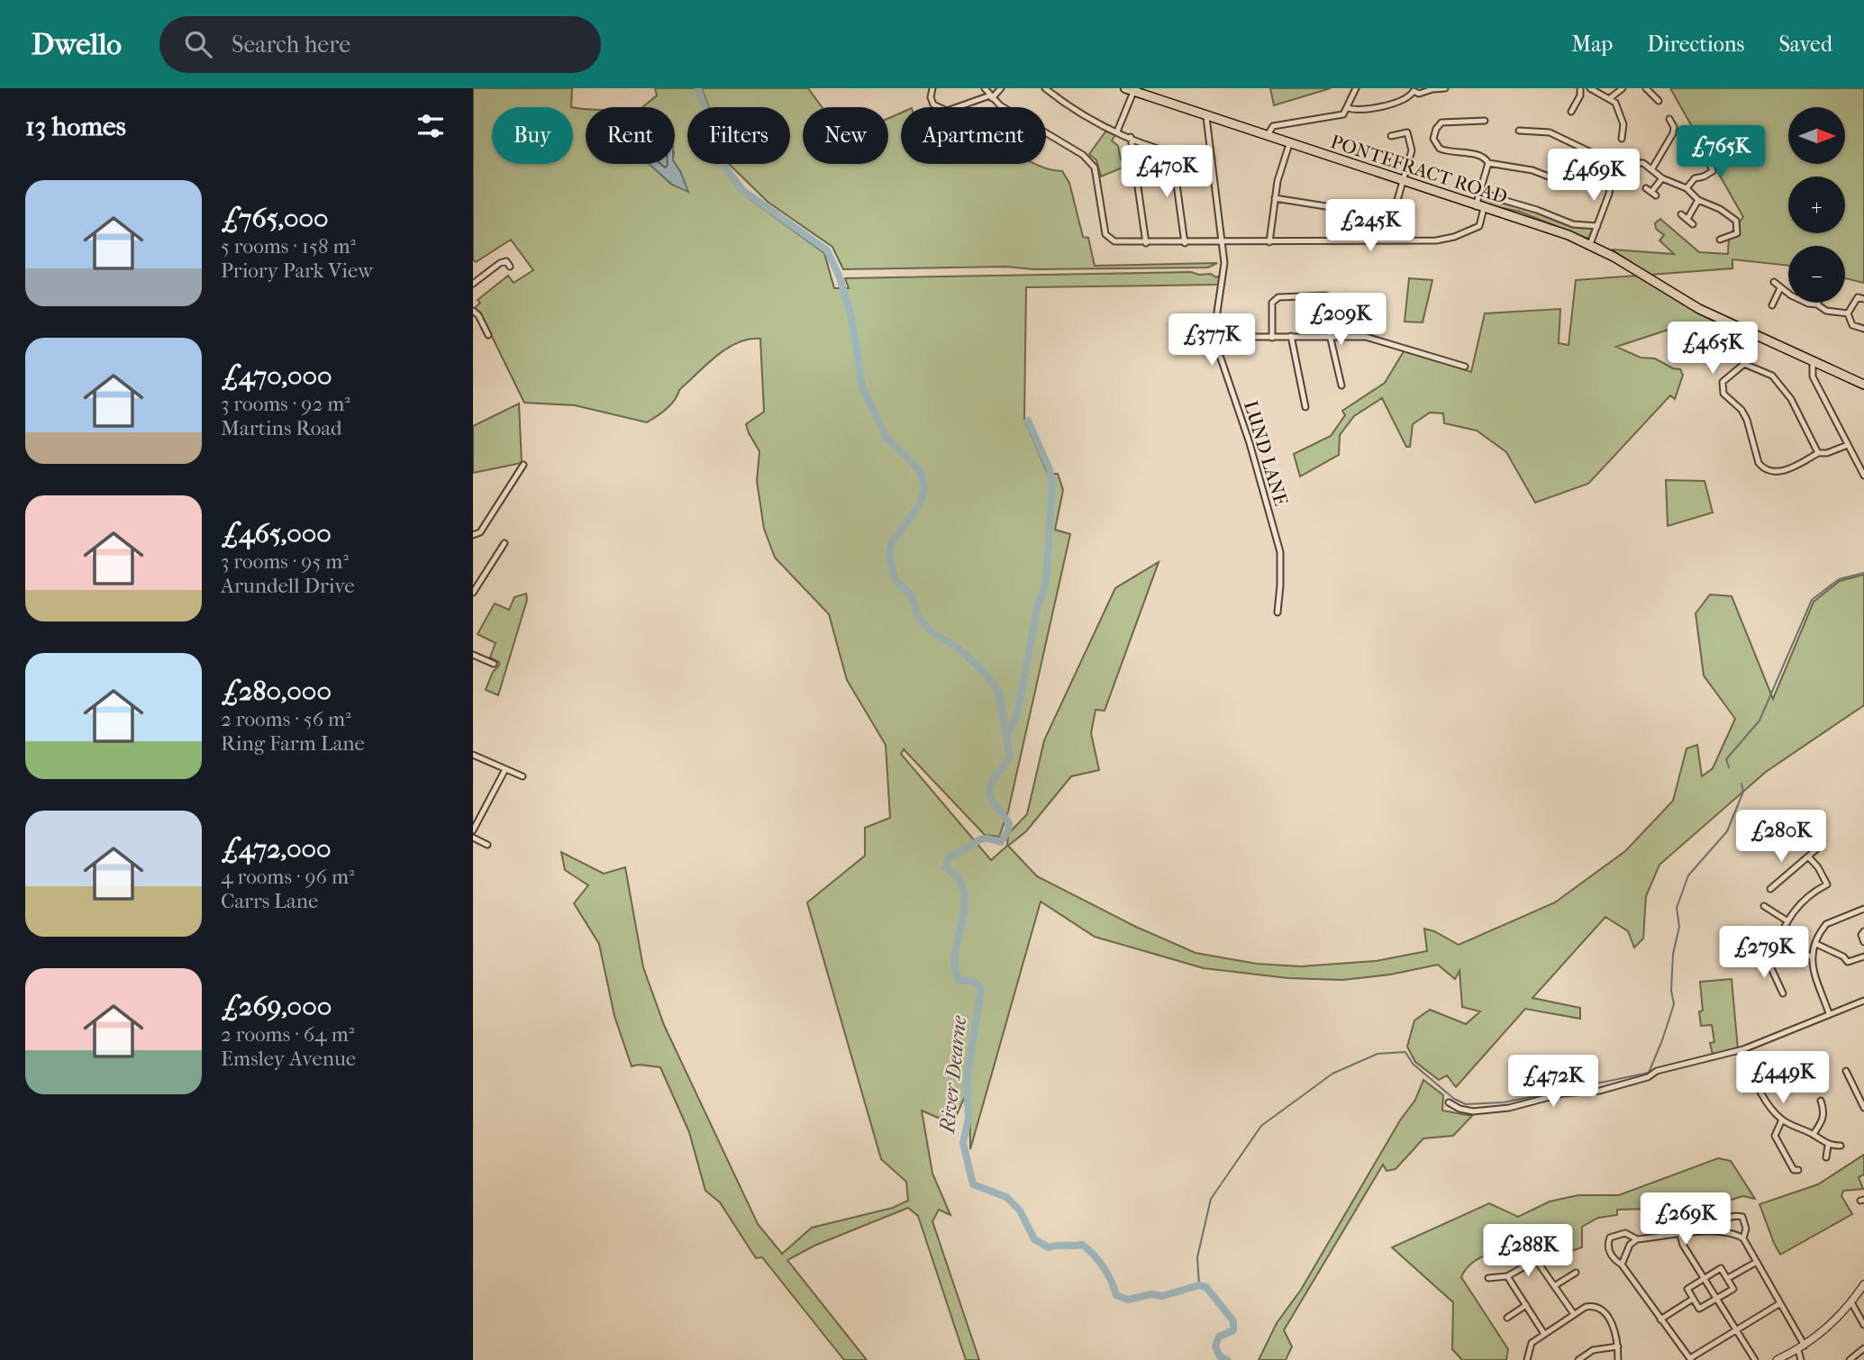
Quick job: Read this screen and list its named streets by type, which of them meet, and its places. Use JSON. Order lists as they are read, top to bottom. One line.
{"streets":{"highway":["PONTEFRACT ROAD"],"street":["LUND LANE"]},"crossings":[["PONTEFRACT ROAD","LUND LANE"]],"water":["River Dearne"],"north":"right","page":{"header":"Dwello","search":"Search here","nav":["Map","Directions","Saved"],"heading":"13 homes","map_buttons":["+","−"],"chip":["Buy","Rent","Filters","New","Apartment"],"price":["£765K","£470K","£469K","£245K","£209K","£377K","£465K","£280K","£279K","£449K","£472K","£269K","£288K"],"list":[{"name":"£765,000","note":"5 rooms · 158 m² · Priory Park View"},{"name":"£470,000","note":"3 rooms · 92 m² · Martins Road"},{"name":"£465,000","note":"3 rooms · 95 m² · Arundell Drive"},{"name":"£280,000","note":"2 rooms · 56 m² · Ring Farm Lane"},{"name":"£472,000","note":"4 rooms · 96 m² · Carrs Lane"},{"name":"£269,000","note":"2 rooms · 64 m² · Emsley Avenue"}]}}
